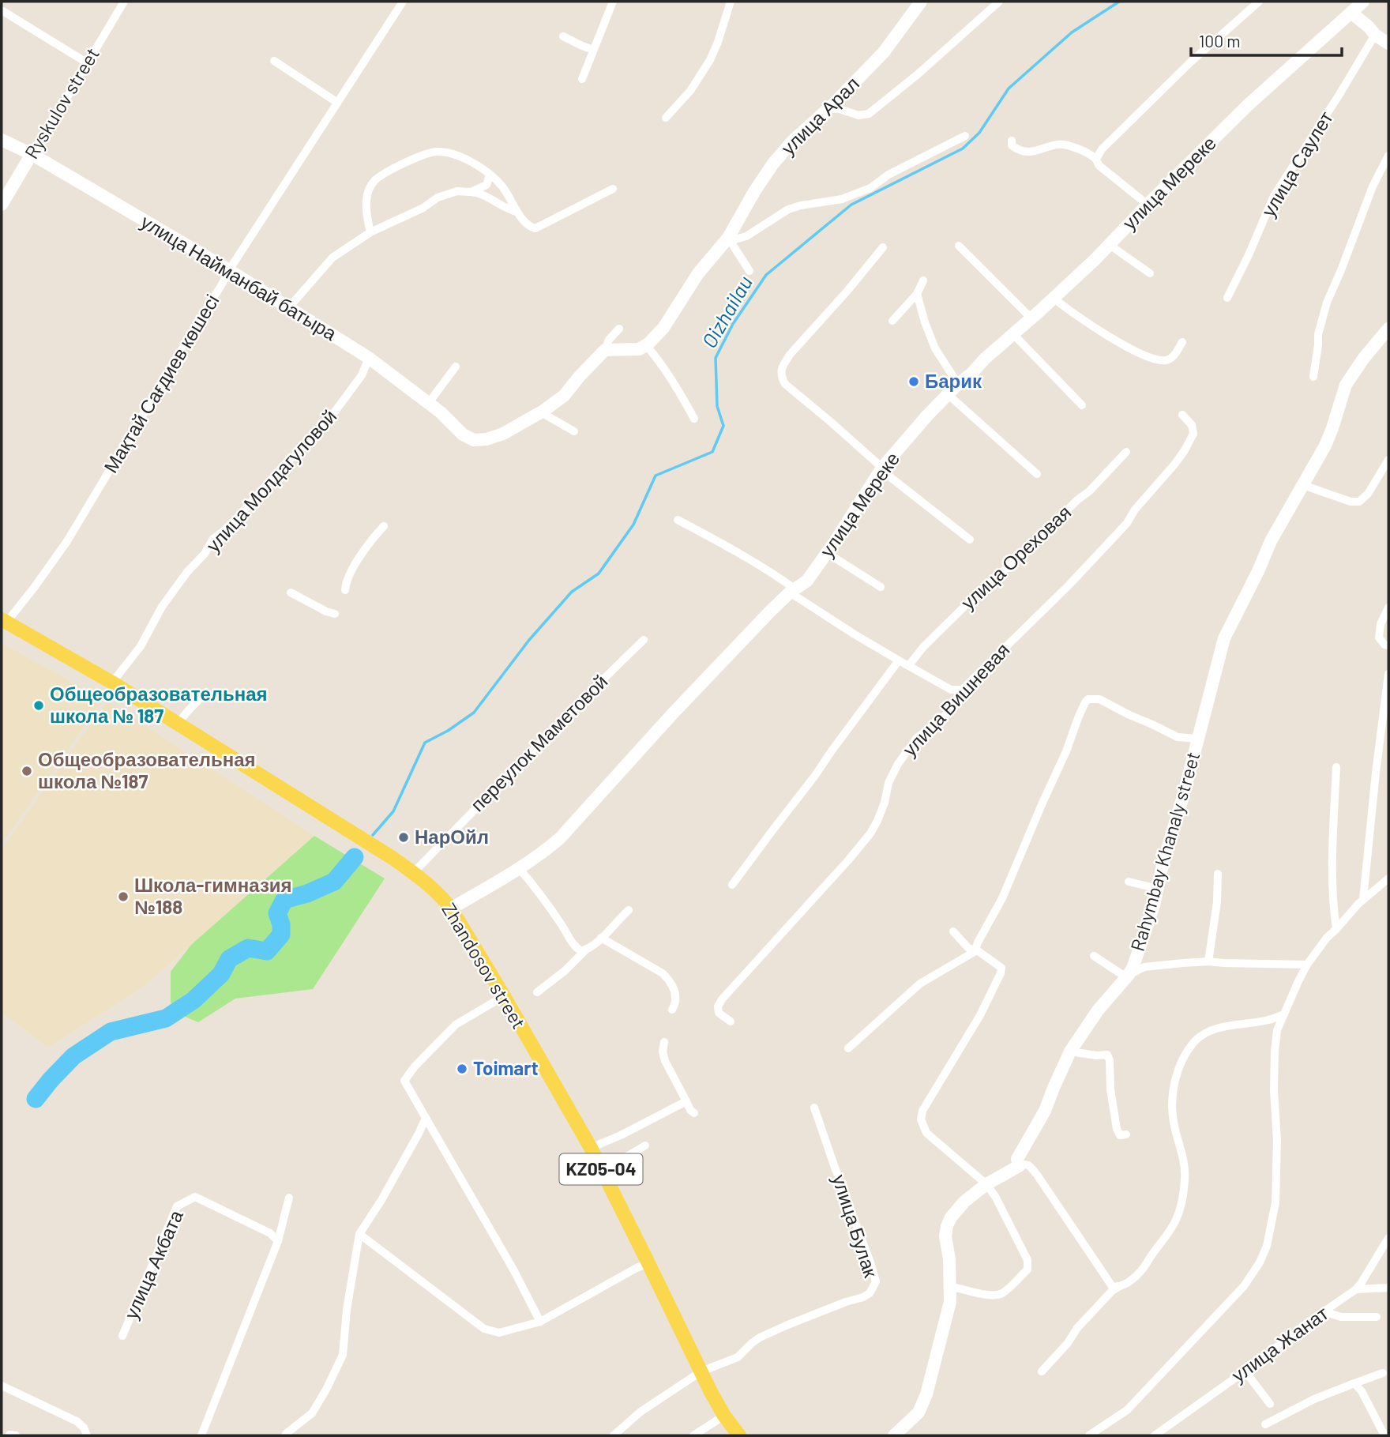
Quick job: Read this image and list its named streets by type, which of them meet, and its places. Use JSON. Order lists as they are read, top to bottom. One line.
{"streets":{"main road":["Zhandosov street","KZ05-04"],"street":["Ryskulov street","улица Арал","улица Саулет","улица Мереке","улица Найманбай батыра","Мақтай Сағдиев көшесі","улица Молдагуловой","улица Ореховая","улица Вишневая","переулок Маметовой","Rahymbay Khanaly street","улица Булак","улица Акбата","улица Жанат"]},"crossings":[["Ryskulov street","улица Найманбай батыра"],["улица Мереке","Zhandosov street"],["улица Найманбай батыра","Мақтай Сағдиев көшесі"],["улица Найманбай батыра","улица Молдагуловой"],["Мақтай Сағдиев көшесі","Zhandosov street"],["улица Молдагуловой","Zhandosov street"],["переулок Маметовой","Zhandosov street"],["Zhandosov street","улица Булак"]],"water":["Oizhailau"],"places":["Барик","Общеобразовательная школа № 187","Общеобразовательная школа №187","НарОйл","Школа-гимназия №188","Toimart"],"scale_bar":"100 m"}
